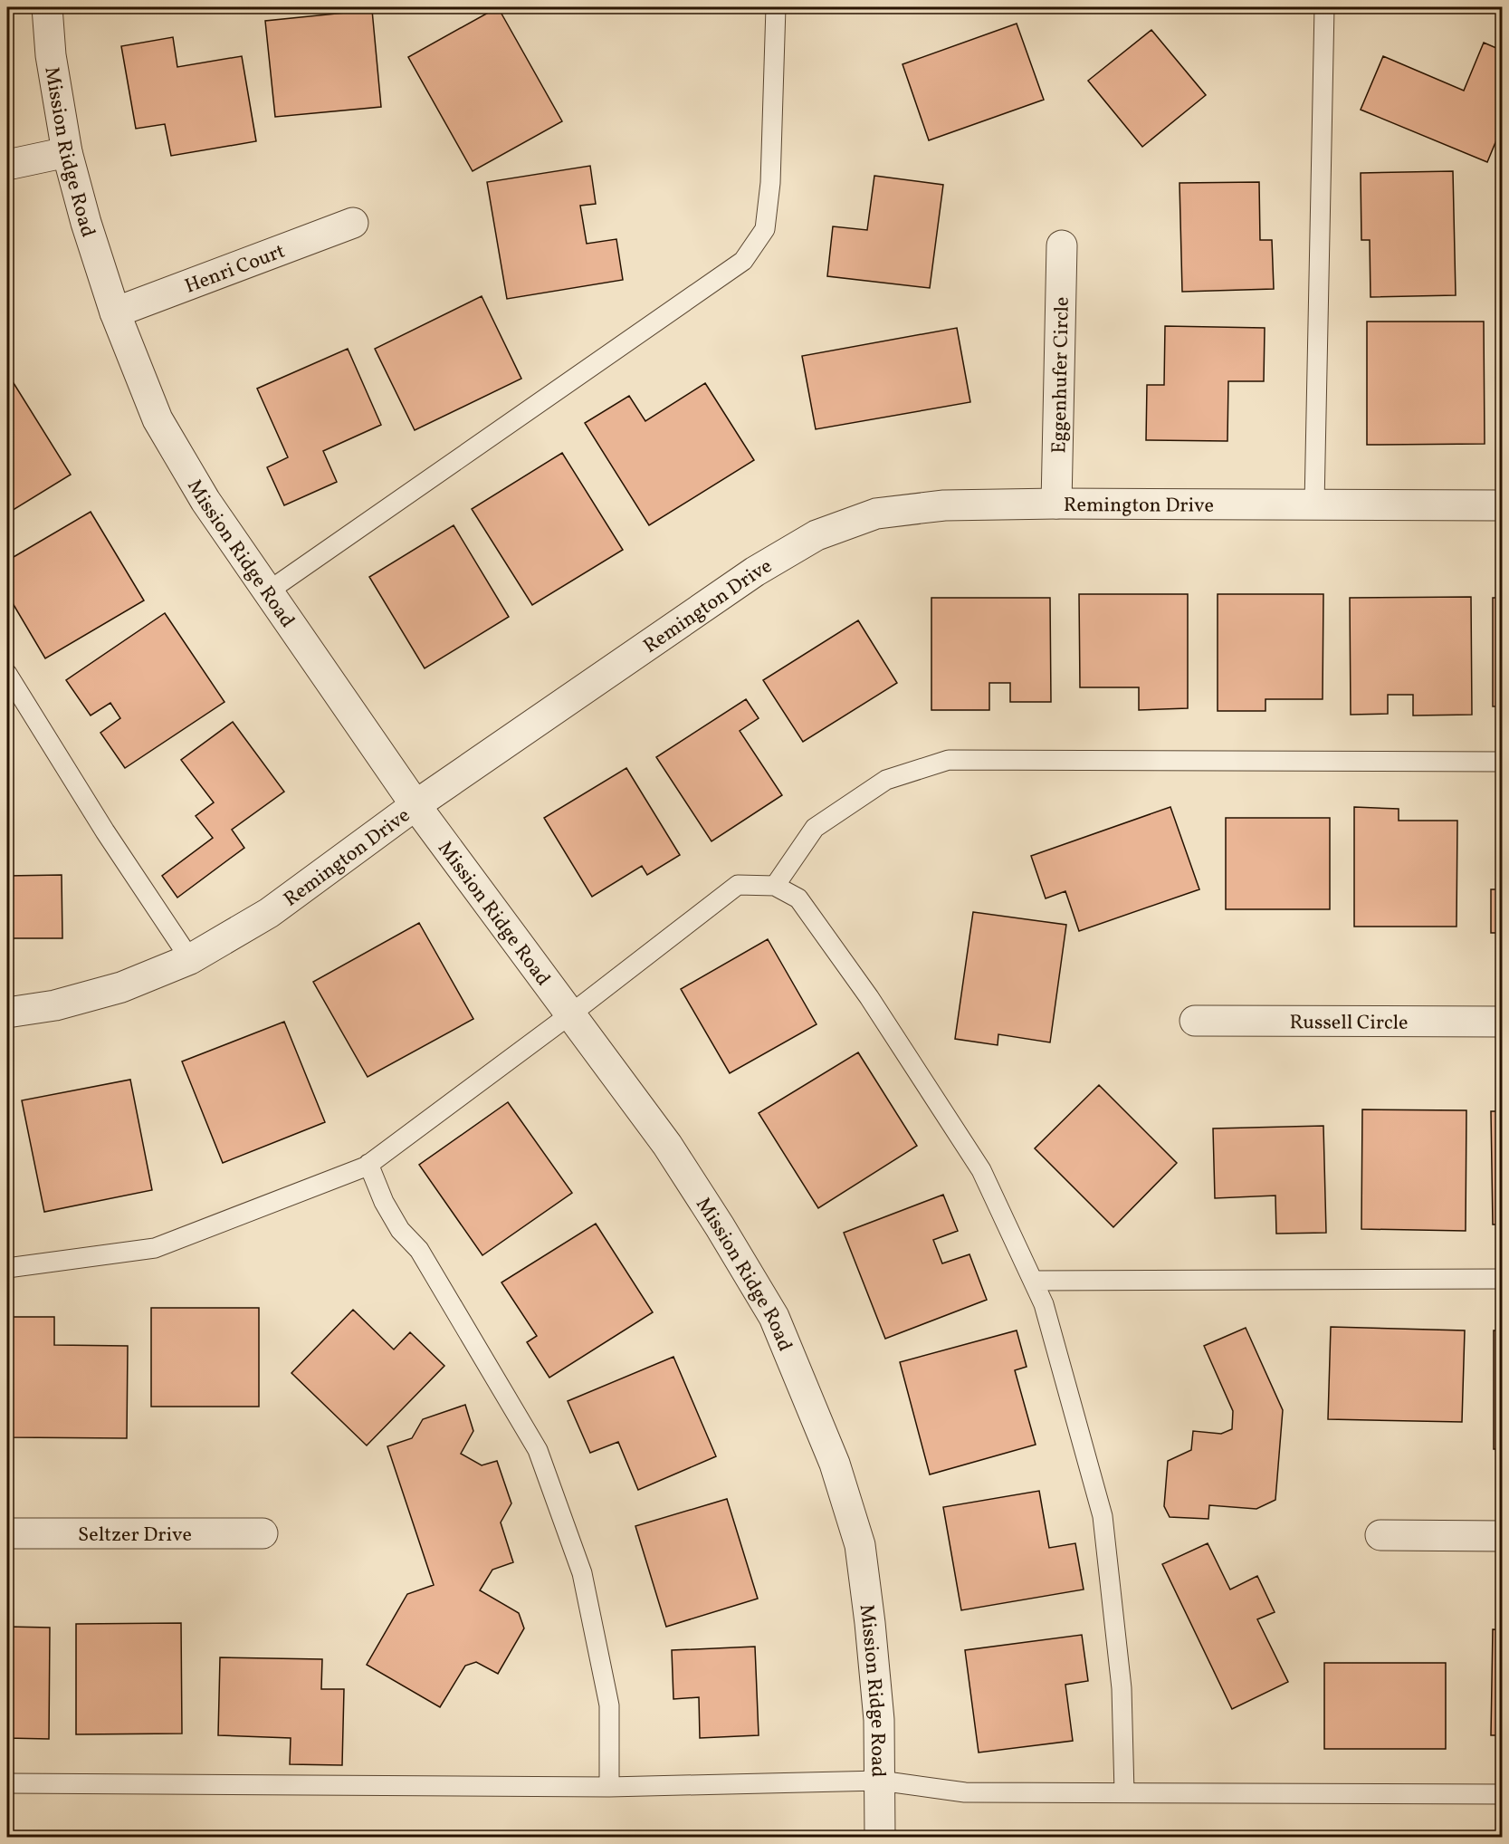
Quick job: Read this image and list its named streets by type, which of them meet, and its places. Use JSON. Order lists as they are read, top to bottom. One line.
{"streets":{"street":["Mission Ridge Road","Henri Court","Eggenhufer Circle","Remington Drive","Russell Circle","Seltzer Drive"]},"crossings":[["Mission Ridge Road","Henri Court"],["Mission Ridge Road","Remington Drive"],["Eggenhufer Circle","Remington Drive"]]}
